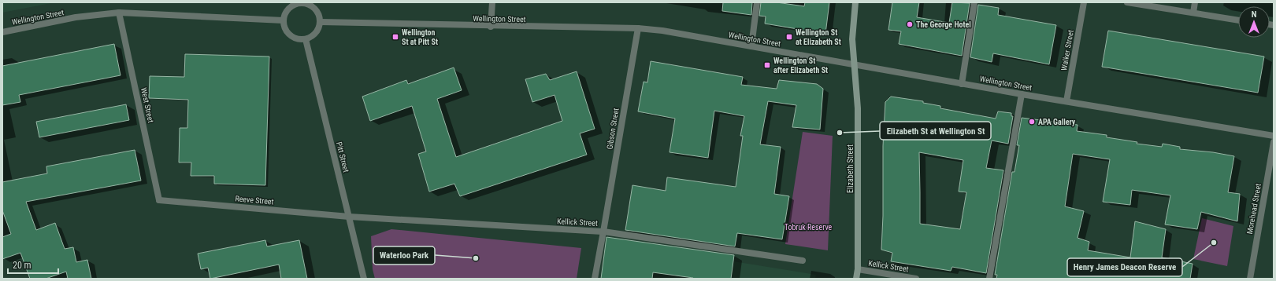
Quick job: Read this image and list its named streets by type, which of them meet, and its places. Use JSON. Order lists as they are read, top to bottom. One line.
{"streets":{"main road":["Elizabeth Street"],"street":["Wellington Street","Walker Street","West Street","Gibson Street","Pitt Street","Reeve Street","Morehead Street","Kellick Street"]},"crossings":[["Wellington Street","Walker Street"],["Wellington Street","West Street"],["Wellington Street","Gibson Street"],["Wellington Street","Pitt Street"],["Wellington Street","Elizabeth Street"],["West Street","Reeve Street"],["Gibson Street","Kellick Street"],["Pitt Street","Reeve Street"],["Pitt Street","Kellick Street"],["Elizabeth Street","Kellick Street"],["Reeve Street","Kellick Street"]],"parks":["Tobruk Reserve"],"places":{"other":["The George Hotel","APA Gallery","Elizabeth St at Wellington St","Henry James Deacon Reserve","Waterloo Park"],"transit":["Wellington St at Pitt St","Wellington St at Elizabeth St","Wellington St after Elizabeth St"]},"scale_bar":"20 m","north":"top"}
